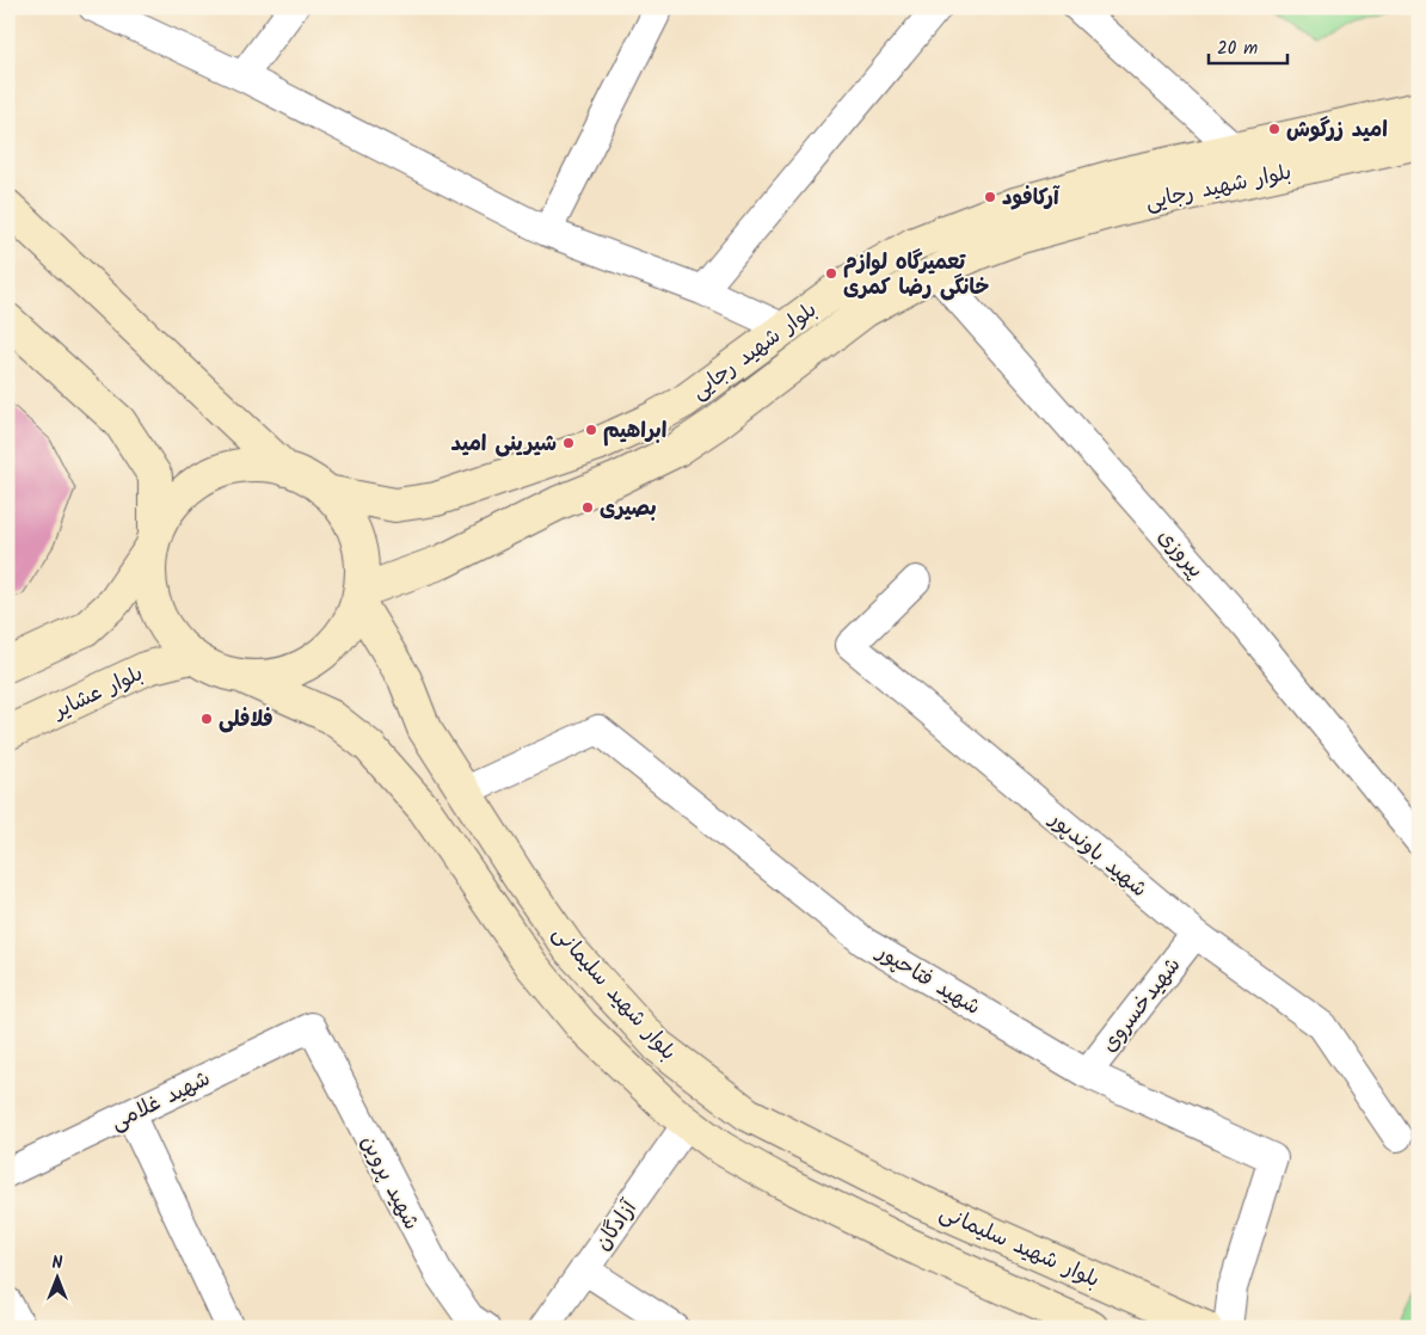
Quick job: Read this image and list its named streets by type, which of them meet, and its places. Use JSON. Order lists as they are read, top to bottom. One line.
{"streets":{"main road":["بلوار شهید رجایی","بلوار عشایر","بلوار شهید سلیمانی"],"street":["پیروزی","شهید باوندپور","شهید فتاحپور","شهیدخسروی","شهید غلامی","شهید پروین","آزادگان"]},"crossings":[["بلوار شهید رجایی","پیروزی"],["بلوار شهید رجایی","بلوار عشایر"],["بلوار شهید رجایی","بلوار شهید سلیمانی"],["بلوار عشایر","بلوار شهید سلیمانی"],["شهید باوندپور","شهیدخسروی"],["شهید فتاحپور","بلوار شهید سلیمانی"],["شهید فتاحپور","شهیدخسروی"],["بلوار شهید سلیمانی","آزادگان"],["شهید غلامی","شهید پروین"]],"places":["امید زرگوش","آرکافود","تعمیرگاه لوازم خانگی رضا کمری","ابراهیم","شیرینی امید","بصیری","فلافلی"],"scale_bar":"20 m","north":"top"}
